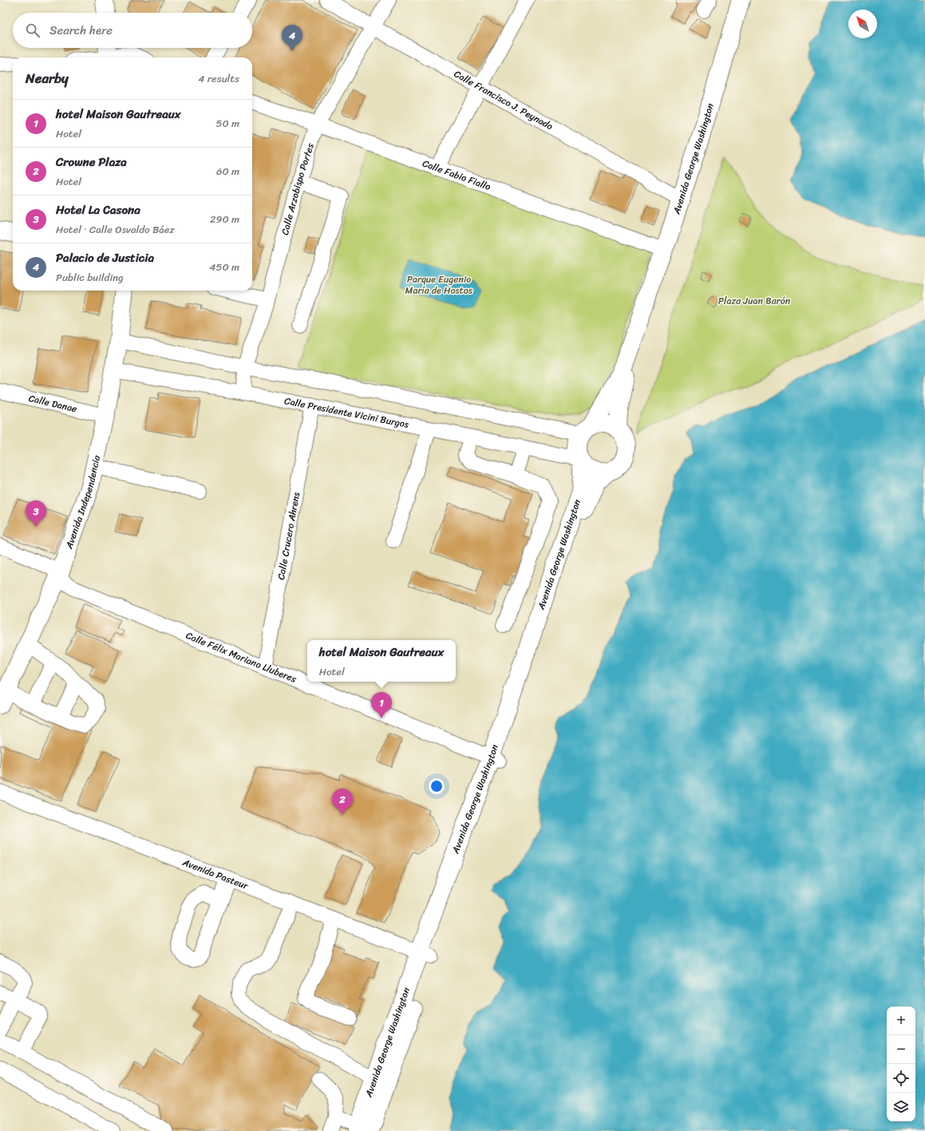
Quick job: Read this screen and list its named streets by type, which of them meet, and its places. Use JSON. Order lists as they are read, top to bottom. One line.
{"streets":{"main road":["Avenida George Washington","Avenida Independencia"],"street":["Calle Francisco J. Peynado","Calle Fabio Fiallo","Calle Arzobispo Portes","Calle Danae","Calle Presidente Vicini Burgos","Calle Crucero Ahrens","Calle Félix Mariano Lluberes","Avenida Pasteur"]},"crossings":[["Calle Francisco J. Peynado","Avenida George Washington"],["Calle Francisco J. Peynado","Calle Arzobispo Portes"],["Avenida George Washington","Calle Fabio Fiallo"],["Avenida George Washington","Calle Presidente Vicini Burgos"],["Avenida George Washington","Calle Félix Mariano Lluberes"],["Avenida George Washington","Avenida Pasteur"],["Calle Fabio Fiallo","Calle Arzobispo Portes"],["Calle Arzobispo Portes","Calle Presidente Vicini Burgos"],["Calle Danae","Avenida Independencia"],["Calle Presidente Vicini Burgos","Avenida Independencia"],["Calle Presidente Vicini Burgos","Calle Crucero Ahrens"],["Avenida Independencia","Calle Félix Mariano Lluberes"],["Calle Crucero Ahrens","Calle Félix Mariano Lluberes"]],"parks":["Parque Eugenio María de Hostos","Plaza Juan Barón"],"north":"top left","page":{"search":"Search here","pins":["4","3","1","2"],"heading":["Nearby","4 results"],"list":[{"mark":"1","name":"hotel Maison Gautreaux","note":"Hotel","value":"50 m"},{"mark":"2","name":"Crowne Plaza","note":"Hotel","value":"60 m"},{"mark":"3","name":"Hotel La Casona","note":"Hotel · Calle Osvaldo Báez","value":"290 m"},{"mark":"4","name":"Palacio de Justicia","note":"Public building","value":"450 m"}],"popup":["hotel Maison Gautreaux","Hotel"],"map_buttons":["+","−"]}}
